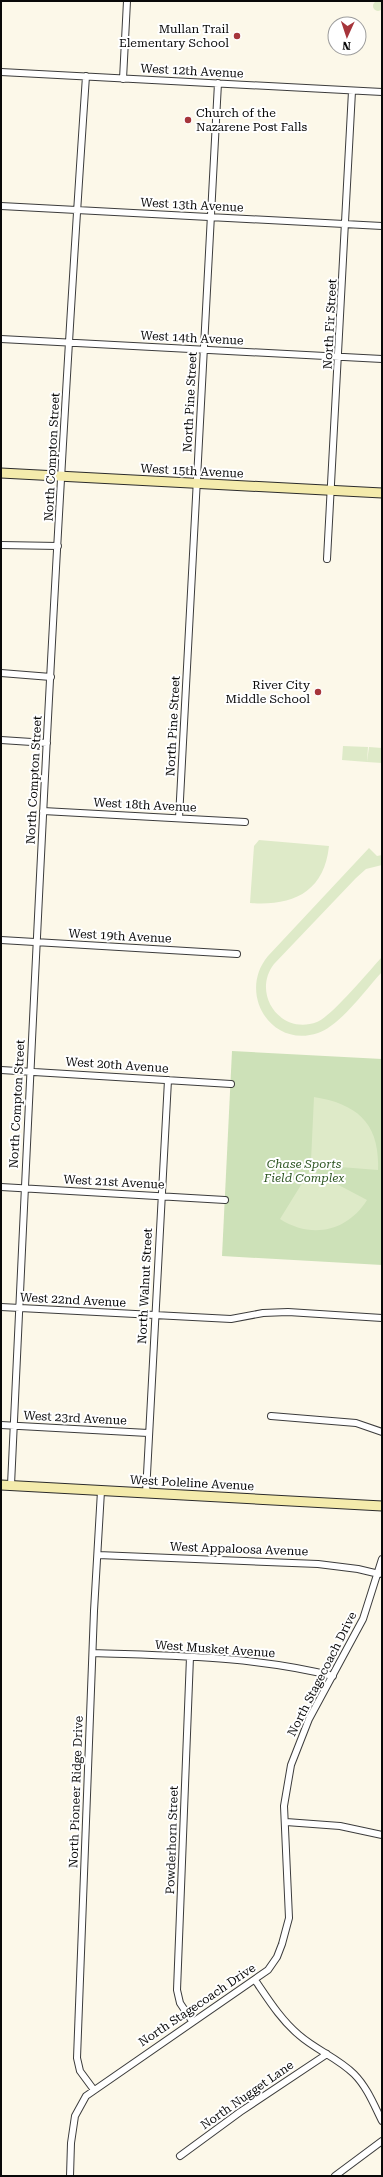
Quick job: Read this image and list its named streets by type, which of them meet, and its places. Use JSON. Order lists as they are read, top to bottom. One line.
{"streets":{"street":["West 12th Avenue","West 13th Avenue","North Fir Street","West 14th Avenue","North Pine Street","North Compton Street","West 15th Avenue","West 18th Avenue","West 19th Avenue","West 20th Avenue","West 21st Avenue","North Walnut Street","West 22nd Avenue","West 23rd Avenue","West Poleline Avenue","West Appaloosa Avenue","West Musket Avenue","North Stagecoach Drive","North Pioneer Ridge Drive","Powderhorn Street","North Nugget Lane"]},"crossings":[["West 12th Avenue","North Fir Street"],["West 12th Avenue","North Pine Street"],["West 12th Avenue","North Compton Street"],["West 13th Avenue","North Fir Street"],["West 13th Avenue","North Pine Street"],["West 13th Avenue","North Compton Street"],["North Fir Street","West 14th Avenue"],["North Fir Street","West 15th Avenue"],["West 14th Avenue","North Pine Street"],["West 14th Avenue","North Compton Street"],["North Pine Street","West 15th Avenue"],["North Pine Street","West 18th Avenue"],["North Compton Street","West 15th Avenue"],["North Compton Street","West 18th Avenue"],["North Compton Street","West 19th Avenue"],["North Compton Street","West 20th Avenue"],["North Compton Street","West 21st Avenue"],["North Compton Street","West 22nd Avenue"],["North Compton Street","West 23rd Avenue"],["North Compton Street","West Poleline Avenue"],["West 20th Avenue","North Walnut Street"],["West 21st Avenue","North Walnut Street"],["North Walnut Street","West 22nd Avenue"],["North Walnut Street","West 23rd Avenue"],["North Walnut Street","West Poleline Avenue"],["West Poleline Avenue","North Pioneer Ridge Drive"],["West Appaloosa Avenue","North Stagecoach Drive"],["West Appaloosa Avenue","North Pioneer Ridge Drive"],["West Musket Avenue","North Stagecoach Drive"],["West Musket Avenue","North Pioneer Ridge Drive"],["West Musket Avenue","Powderhorn Street"],["North Stagecoach Drive","North Pioneer Ridge Drive"],["North Stagecoach Drive","Powderhorn Street"]],"parks":["Chase Sports Field Complex"],"places":["Mullan Trail Elementary School","Church of the Nazarene Post Falls","River City Middle School"],"north":"bottom"}
